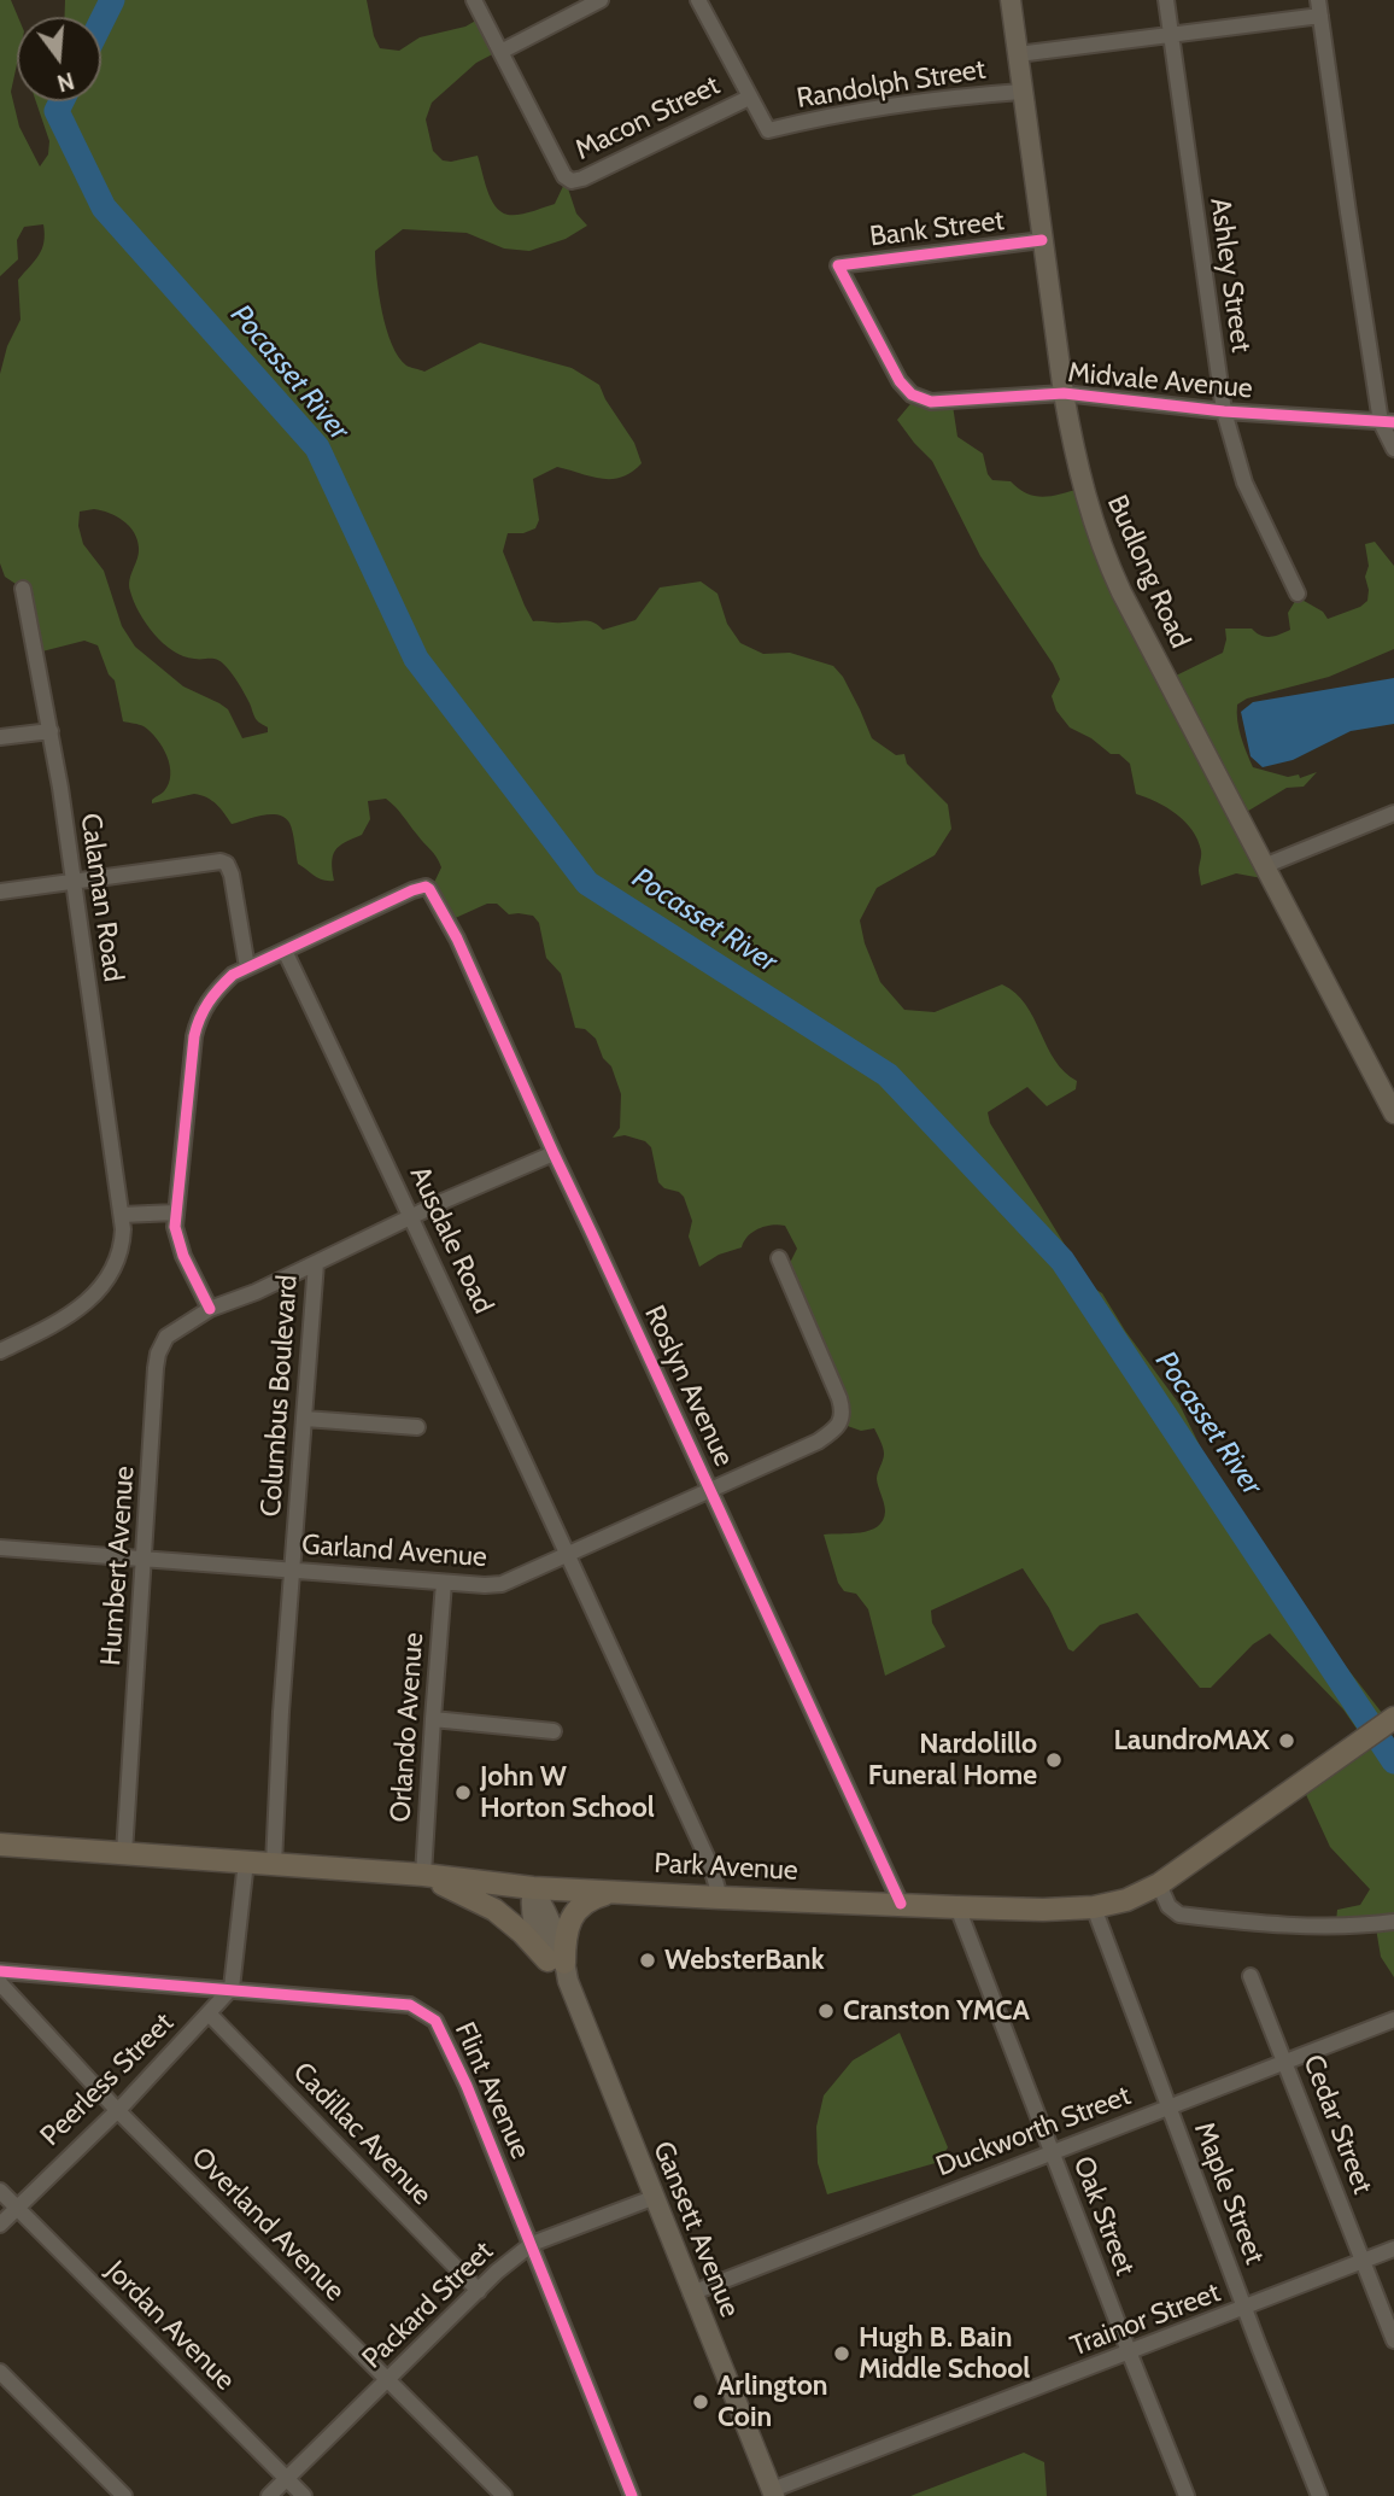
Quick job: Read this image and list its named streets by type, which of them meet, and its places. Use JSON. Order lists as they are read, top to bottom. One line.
{"streets":{"main road":["Budlong Road","Park Avenue","Gansett Avenue"],"street":["Randolph Street","Macon Street","Bank Street","Ashley Street","Midvale Avenue","Calaman Road","Ausdale Road","Roslyn Avenue","Columbus Boulevard","Garland Avenue","Humbert Avenue","Orlando Avenue","Peerless Street","Flint Avenue","Cedar Street","Duckworth Street","Cadillac Avenue","Maple Street","Oak Street","Overland Avenue","Packard Street","Trainor Street","Jordan Avenue"]},"crossings":[["Randolph Street","Macon Street"],["Randolph Street","Budlong Road"],["Bank Street","Midvale Avenue"],["Bank Street","Budlong Road"],["Ashley Street","Midvale Avenue"],["Midvale Avenue","Budlong Road"],["Ausdale Road","Roslyn Avenue"],["Ausdale Road","Garland Avenue"],["Ausdale Road","Park Avenue"],["Roslyn Avenue","Garland Avenue"],["Roslyn Avenue","Park Avenue"],["Columbus Boulevard","Garland Avenue"],["Columbus Boulevard","Humbert Avenue"],["Columbus Boulevard","Park Avenue"],["Garland Avenue","Humbert Avenue"],["Garland Avenue","Orlando Avenue"],["Humbert Avenue","Park Avenue"],["Orlando Avenue","Park Avenue"],["Park Avenue","Maple Street"],["Park Avenue","Oak Street"],["Park Avenue","Gansett Avenue"],["Peerless Street","Flint Avenue"],["Peerless Street","Cadillac Avenue"],["Peerless Street","Overland Avenue"],["Peerless Street","Jordan Avenue"],["Flint Avenue","Packard Street"],["Cedar Street","Duckworth Street"],["Cedar Street","Trainor Street"],["Duckworth Street","Maple Street"],["Duckworth Street","Oak Street"],["Duckworth Street","Gansett Avenue"],["Cadillac Avenue","Packard Street"],["Maple Street","Trainor Street"],["Oak Street","Trainor Street"],["Overland Avenue","Packard Street"],["Gansett Avenue","Packard Street"],["Gansett Avenue","Trainor Street"],["Packard Street","Jordan Avenue"]],"water":["Pocasset River"],"places":["LaundroMAX","Nardolillo Funeral Home","John W Horton School","WebsterBank","Cranston YMCA","Hugh B. Bain Middle School","Arlington Coin"],"north":"bottom"}
